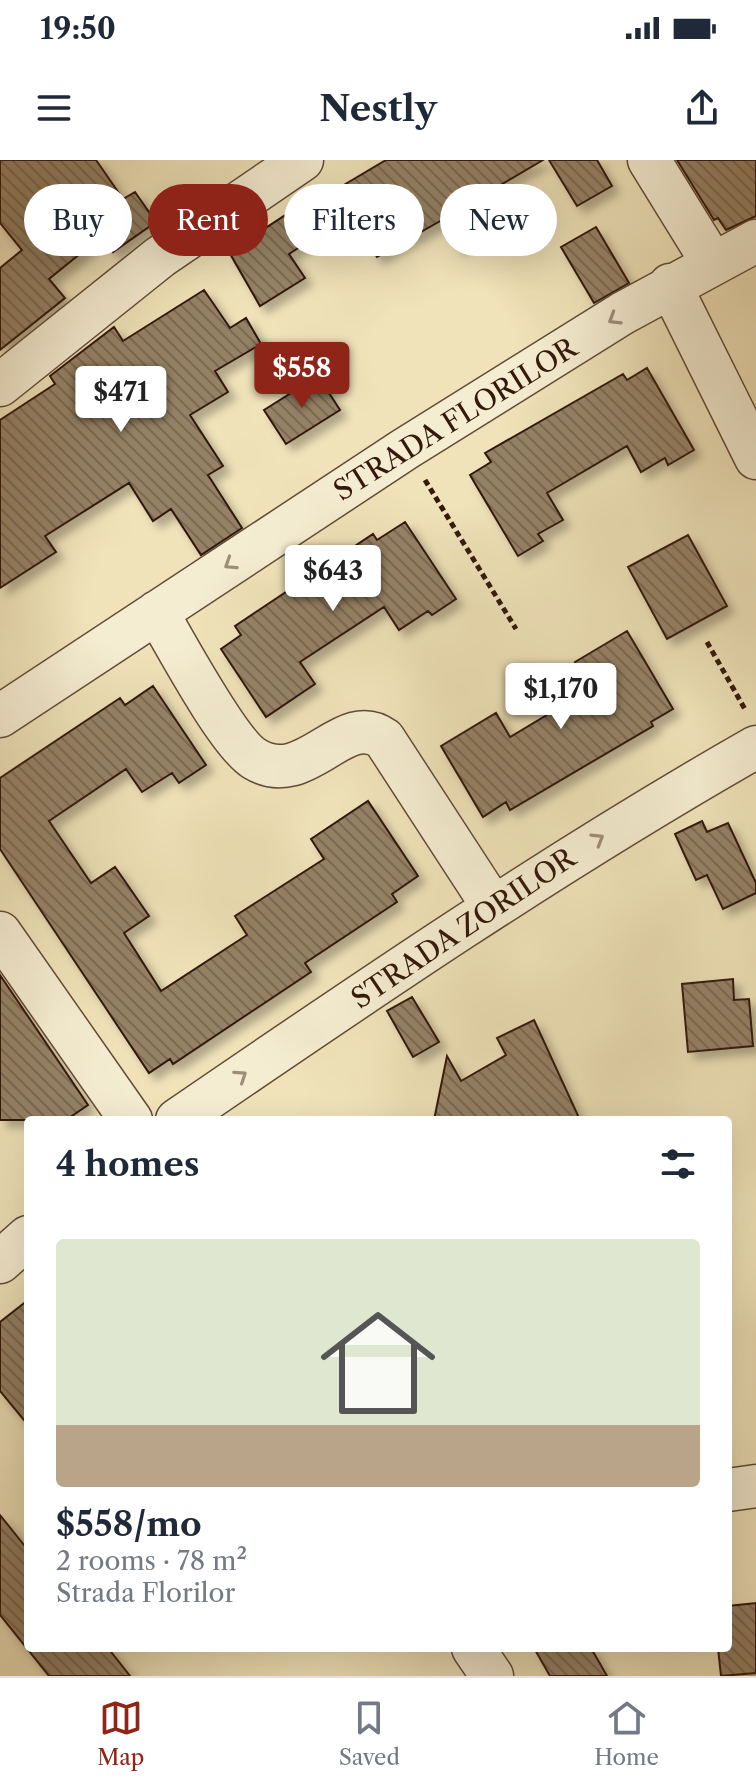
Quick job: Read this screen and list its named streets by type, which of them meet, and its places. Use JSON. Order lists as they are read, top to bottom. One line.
{"streets":{"street":["STRADA FLORILOR","STRADA ZORILOR"]},"one_way":["STRADA ZORILOR"],"page":{"status":"19:50","header":"Nestly","chip":["Buy","Rent","Filters","New"],"price":["$558","$471","$643","$1,170"],"heading":"4 homes","list":[{"name":"$558/mo","note":"2 rooms · 78 m² · Strada Florilor"}],"tabs":["Map","Saved","Home"]}}
